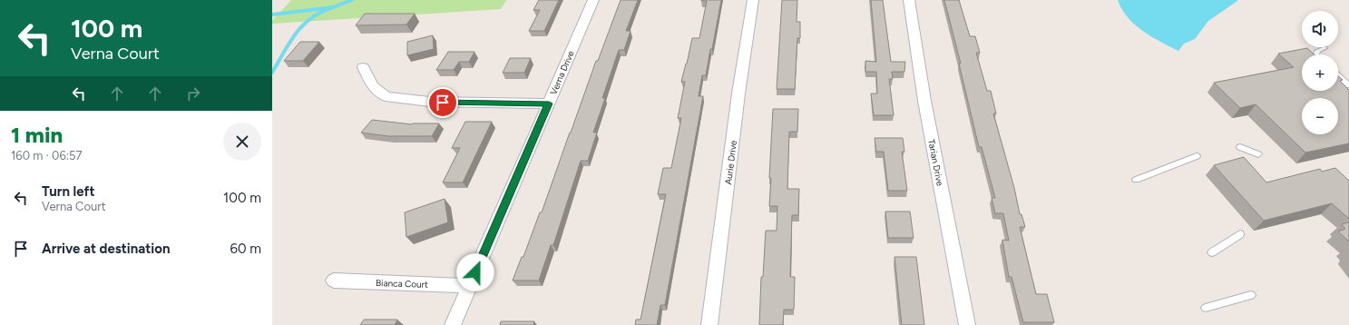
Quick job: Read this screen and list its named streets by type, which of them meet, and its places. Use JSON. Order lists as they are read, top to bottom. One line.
{"streets":{"street":["Verna Drive","Aurie Drive","Tarian Drive","Bianca Court"]},"crossings":[["Verna Drive","Bianca Court"]],"page":{"turn":["100 m","Verna Court"],"map_buttons":["+","−"],"heading":["1 min","160 m · 06:57"],"list":[{"name":"Turn left","note":"Verna Court","value":"100 m"},{"name":"Arrive at destination","value":"60 m"}]}}
